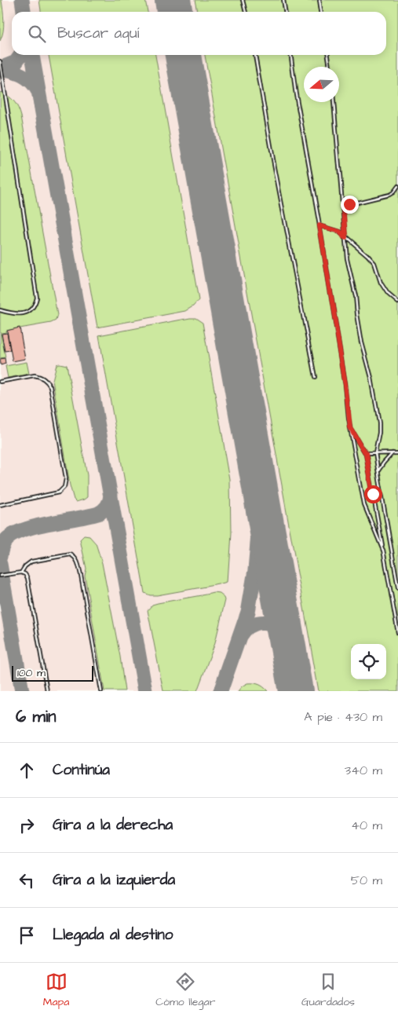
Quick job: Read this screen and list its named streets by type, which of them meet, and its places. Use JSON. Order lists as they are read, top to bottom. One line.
{"scale_bar":"100 m","north":"left","page":{"search":"Buscar aquí","scale":"100 m","heading":["6 min","A pie · 430 m"],"list":[["Continúa","340 m"],["Gira a la derecha","40 m"],["Gira a la izquierda","50 m"],"Llegada al destino"],"nav":["Mapa","Cómo llegar","Guardados"]}}
